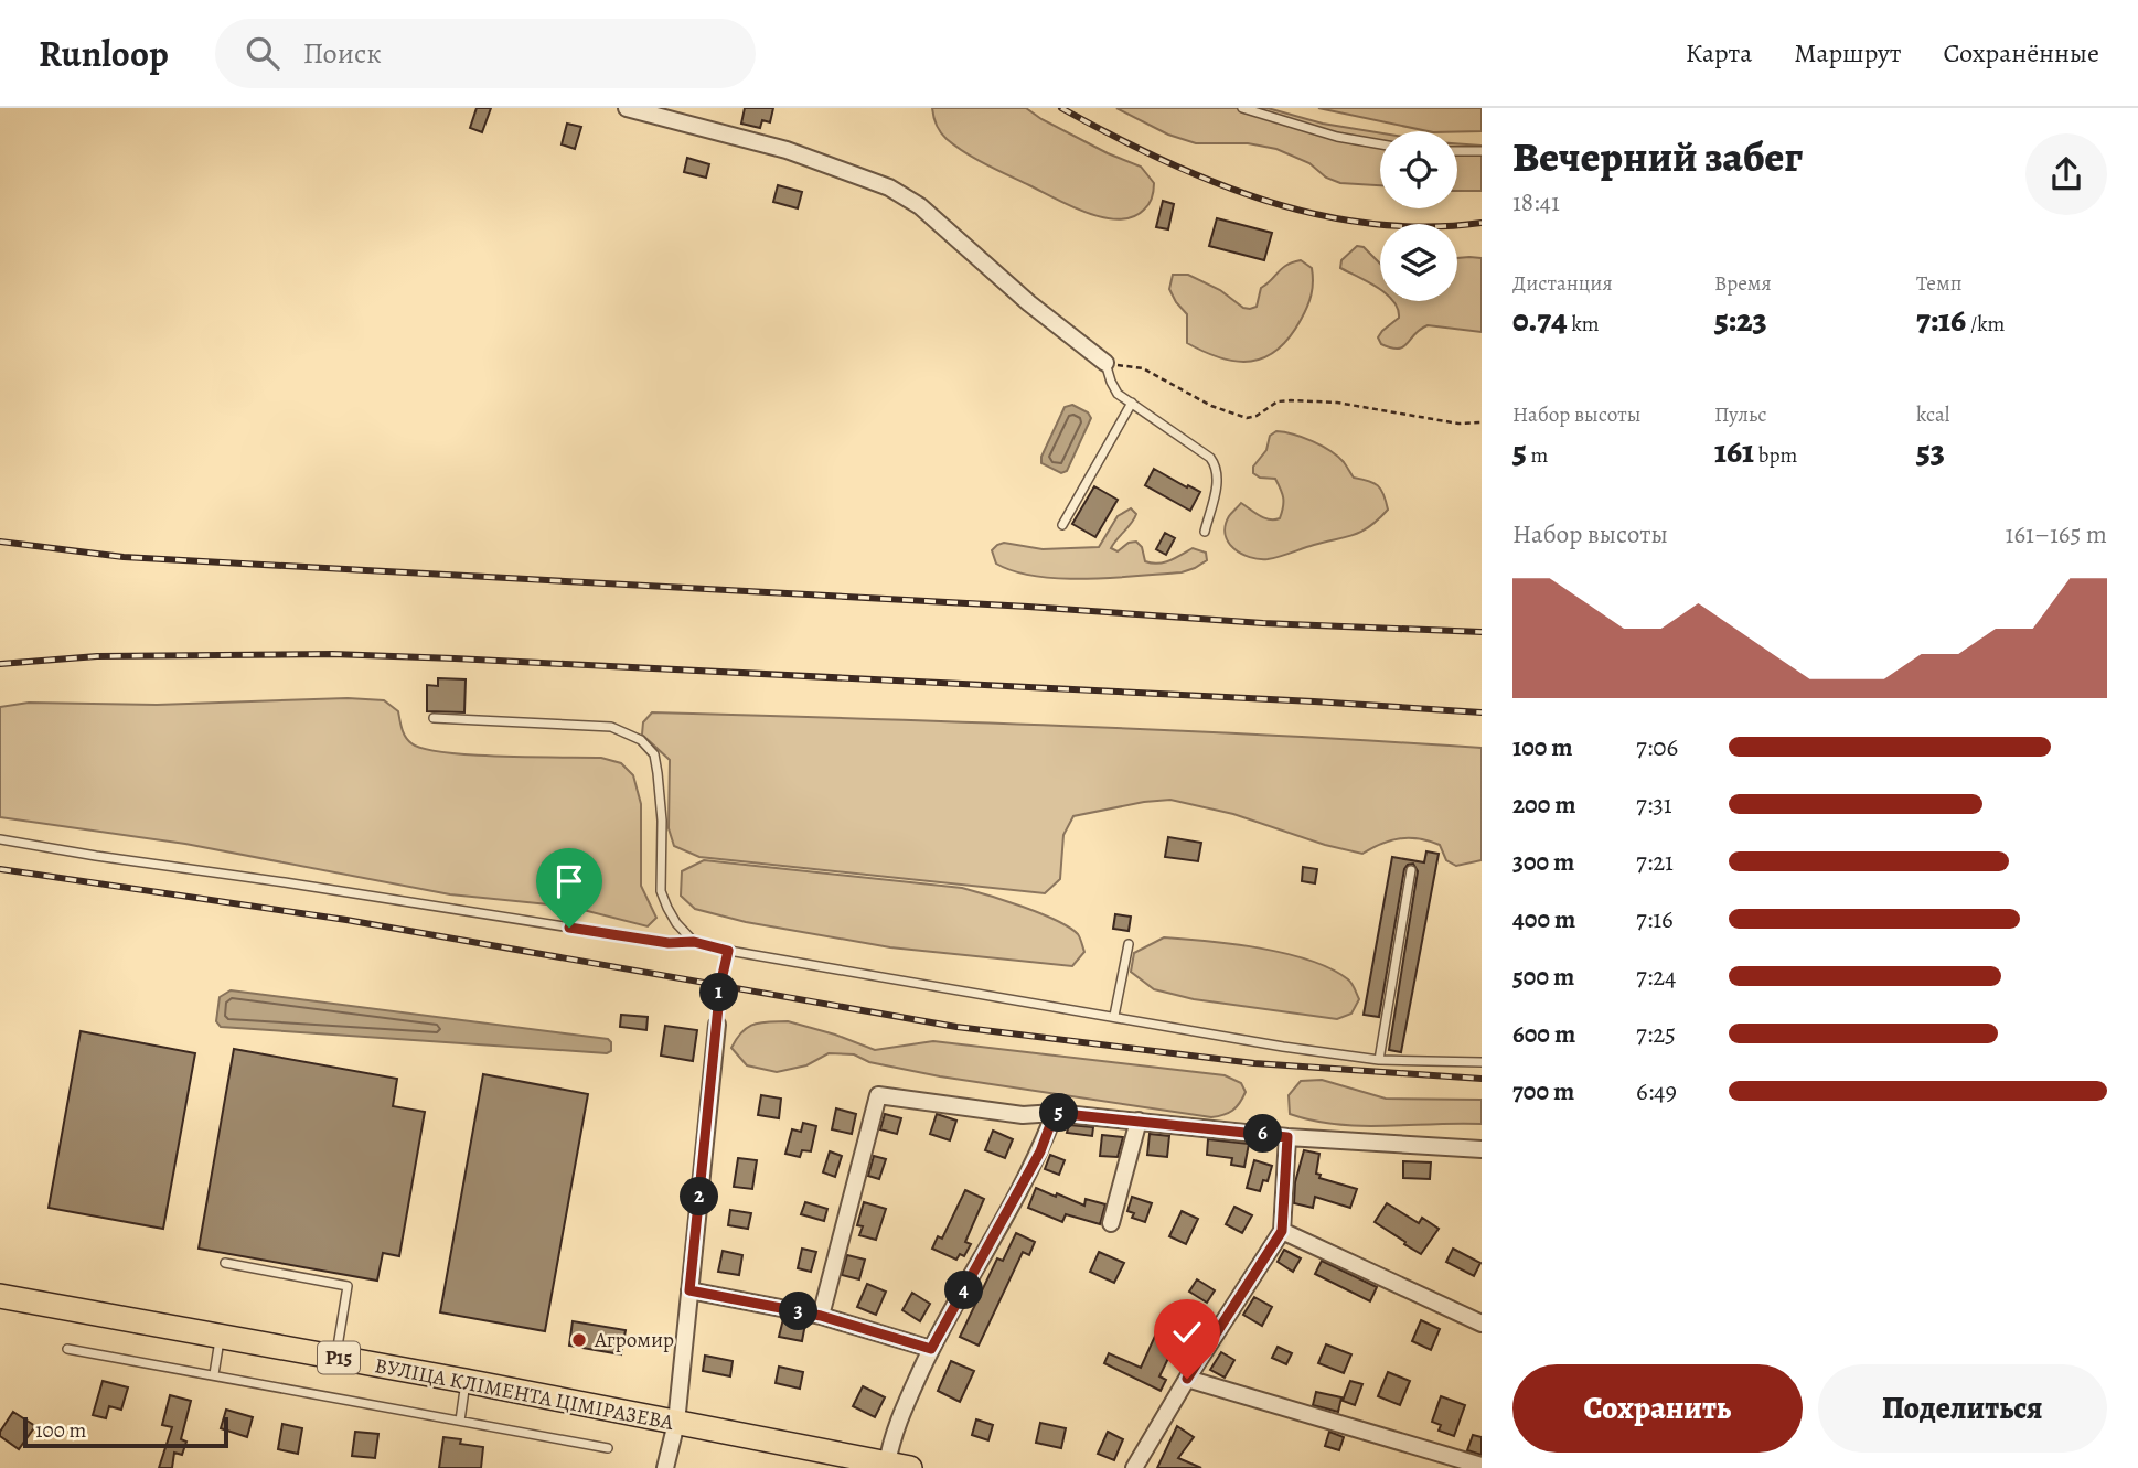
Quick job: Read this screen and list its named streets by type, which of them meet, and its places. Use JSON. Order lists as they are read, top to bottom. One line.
{"streets":{"main road":["Р15","ВУЛІЦА КЛІМЕНТА ЦІМІРАЗЕВА"]},"places":["Агромир"],"scale_bar":"100 m","page":{"header":"Runloop","search":"Поиск","nav":["Карта","Маршрут","Сохранённые"],"heading":["Вечерний забег","18:41"],"stats":[["Дистанция","0.74 km"],["Время","5:23"],["Темп","7:16 /km"],["Набор высоты","5 m"],["Пульс","161 bpm"],["kcal","53"]],"chart":["Набор высоты","161–165 m"],"list":[{"name":"100 m","note":"7:06"},{"name":"200 m","note":"7:31"},{"name":"300 m","note":"7:21"},{"name":"400 m","note":"7:16"},{"name":"500 m","note":"7:24"},{"name":"600 m","note":"7:25"},{"name":"700 m","note":"6:49"}],"pins":["1","5","6","2","4","3"],"buttons":["Сохранить","Поделиться"],"scale":"100 m"}}
